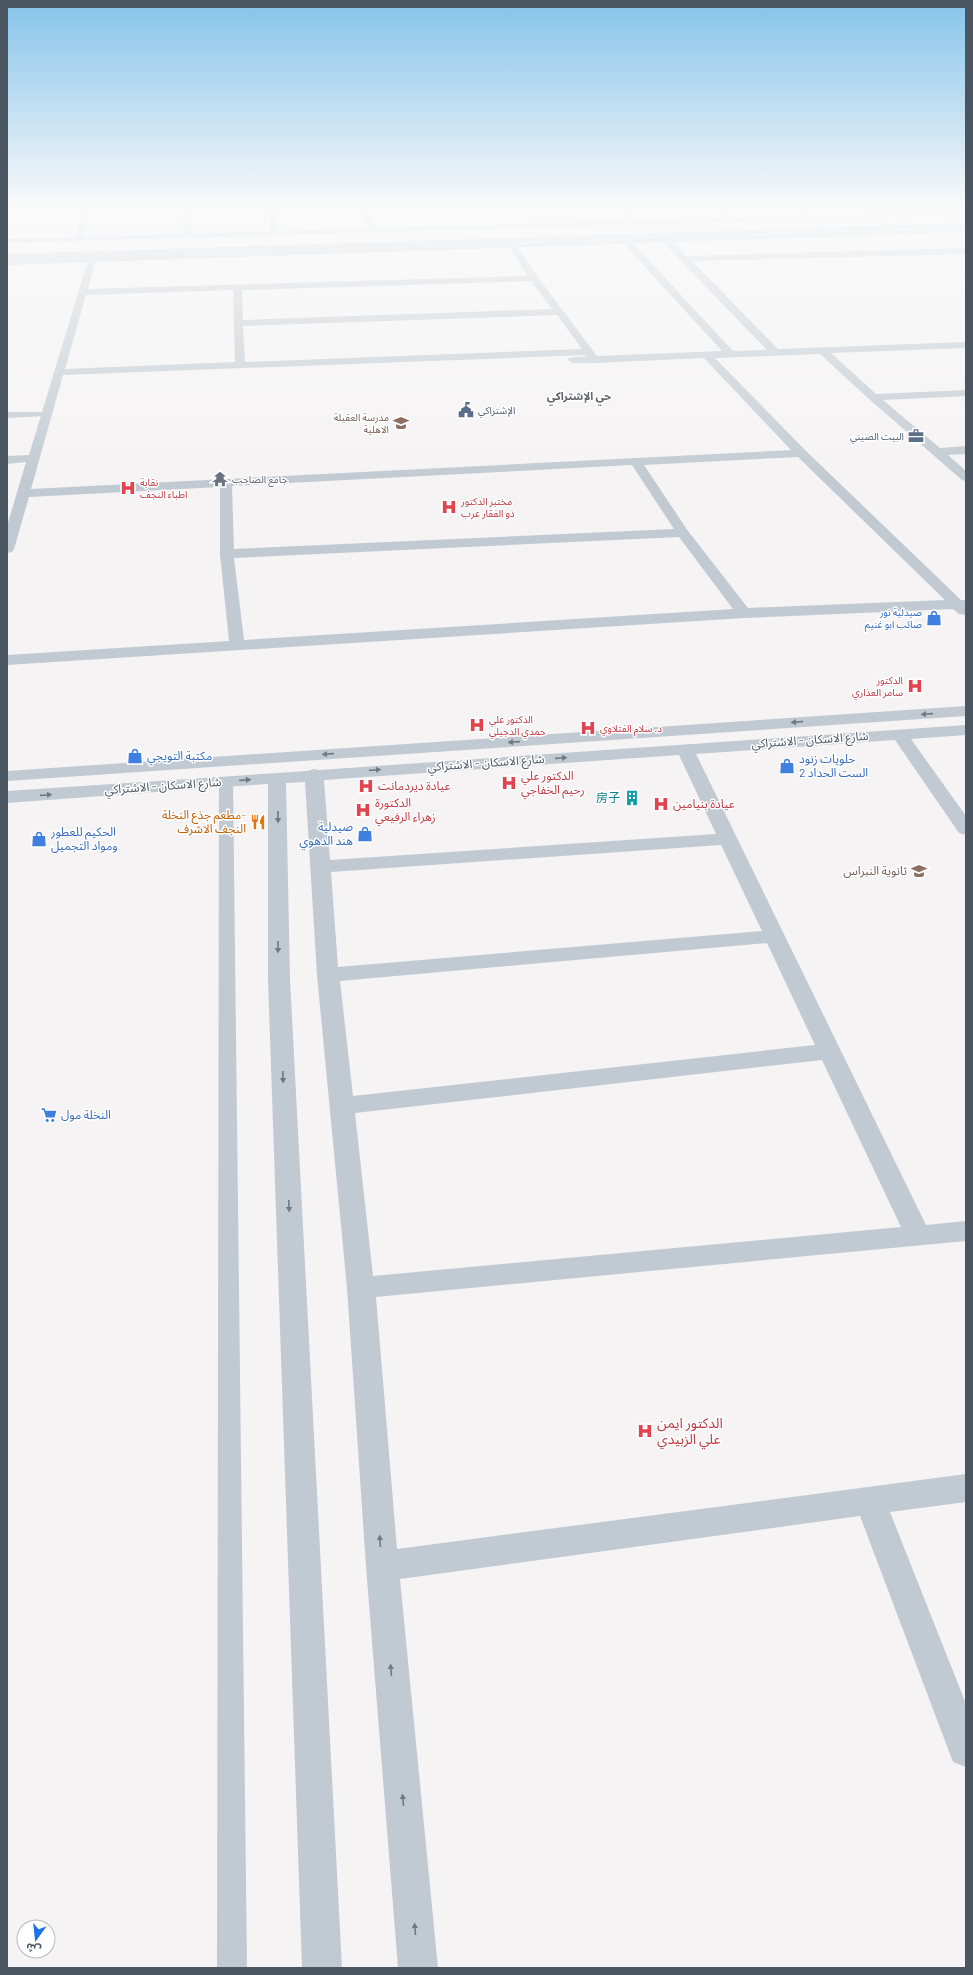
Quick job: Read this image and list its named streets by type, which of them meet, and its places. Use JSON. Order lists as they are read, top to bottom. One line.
{"streets":{"street":["شارع الاسكان - الاشتراكي"]},"districts":["حي الإشتراكي"],"places":{"public building":["الإشتراكي"],"school or university":["مدرسة العقيلة الاهلية","ثانوية النبراس"],"office":["البيت الصيني"],"temple":["جامع الصاحب"],"hospital":["نقابة اطباء النجف","مختبر الدكتور ذو الفقار عرب","الدكتور سامر العذاري","الدكتور علي حمدي الدجيلي","د. سلام الفتلاوي","الدكتور علي رحيم الخفاجي","عيادة ديردمانت","عيادة بنيامين","الدكتورة زهراء الرفيعي","الدكتور ايمن علي الزبيدي"],"shop":["صيدلية نور صائب ابو غنيم","مكتبة التويجي","حلويات زنود الست الحداد 2","صيدلية هند الدهوي","الحكيم للعطور ومواد التجميل"],"building":["房子"],"restaurant":["مطعم جذع النخلة- النجف الاشرف"],"supermarket":["النخلة مول"]},"north":"bottom"}
